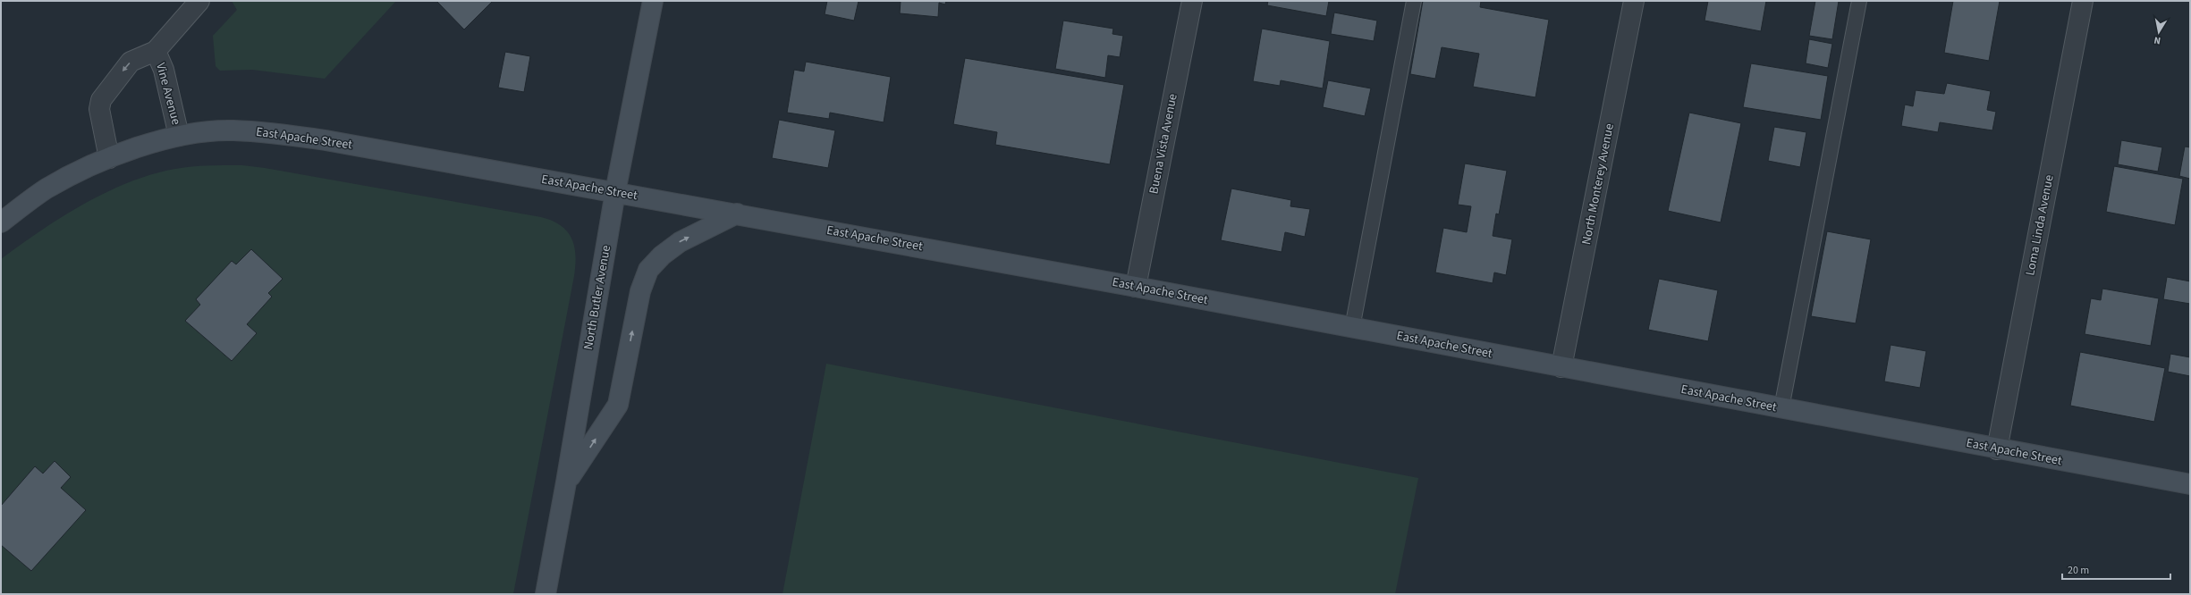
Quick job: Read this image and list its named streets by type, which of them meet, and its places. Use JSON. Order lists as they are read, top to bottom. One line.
{"streets":{"main road":["East Apache Street","North Butler Avenue"],"street":["Vine Avenue","Buena Vista Avenue","North Monterey Avenue","Loma Linda Avenue"]},"crossings":[["Vine Avenue","East Apache Street"],["East Apache Street","Buena Vista Avenue"],["East Apache Street","North Monterey Avenue"],["East Apache Street","Loma Linda Avenue"],["East Apache Street","North Butler Avenue"]],"one_way":["Vine Avenue"],"scale_bar":"20 m","north":"bottom"}
